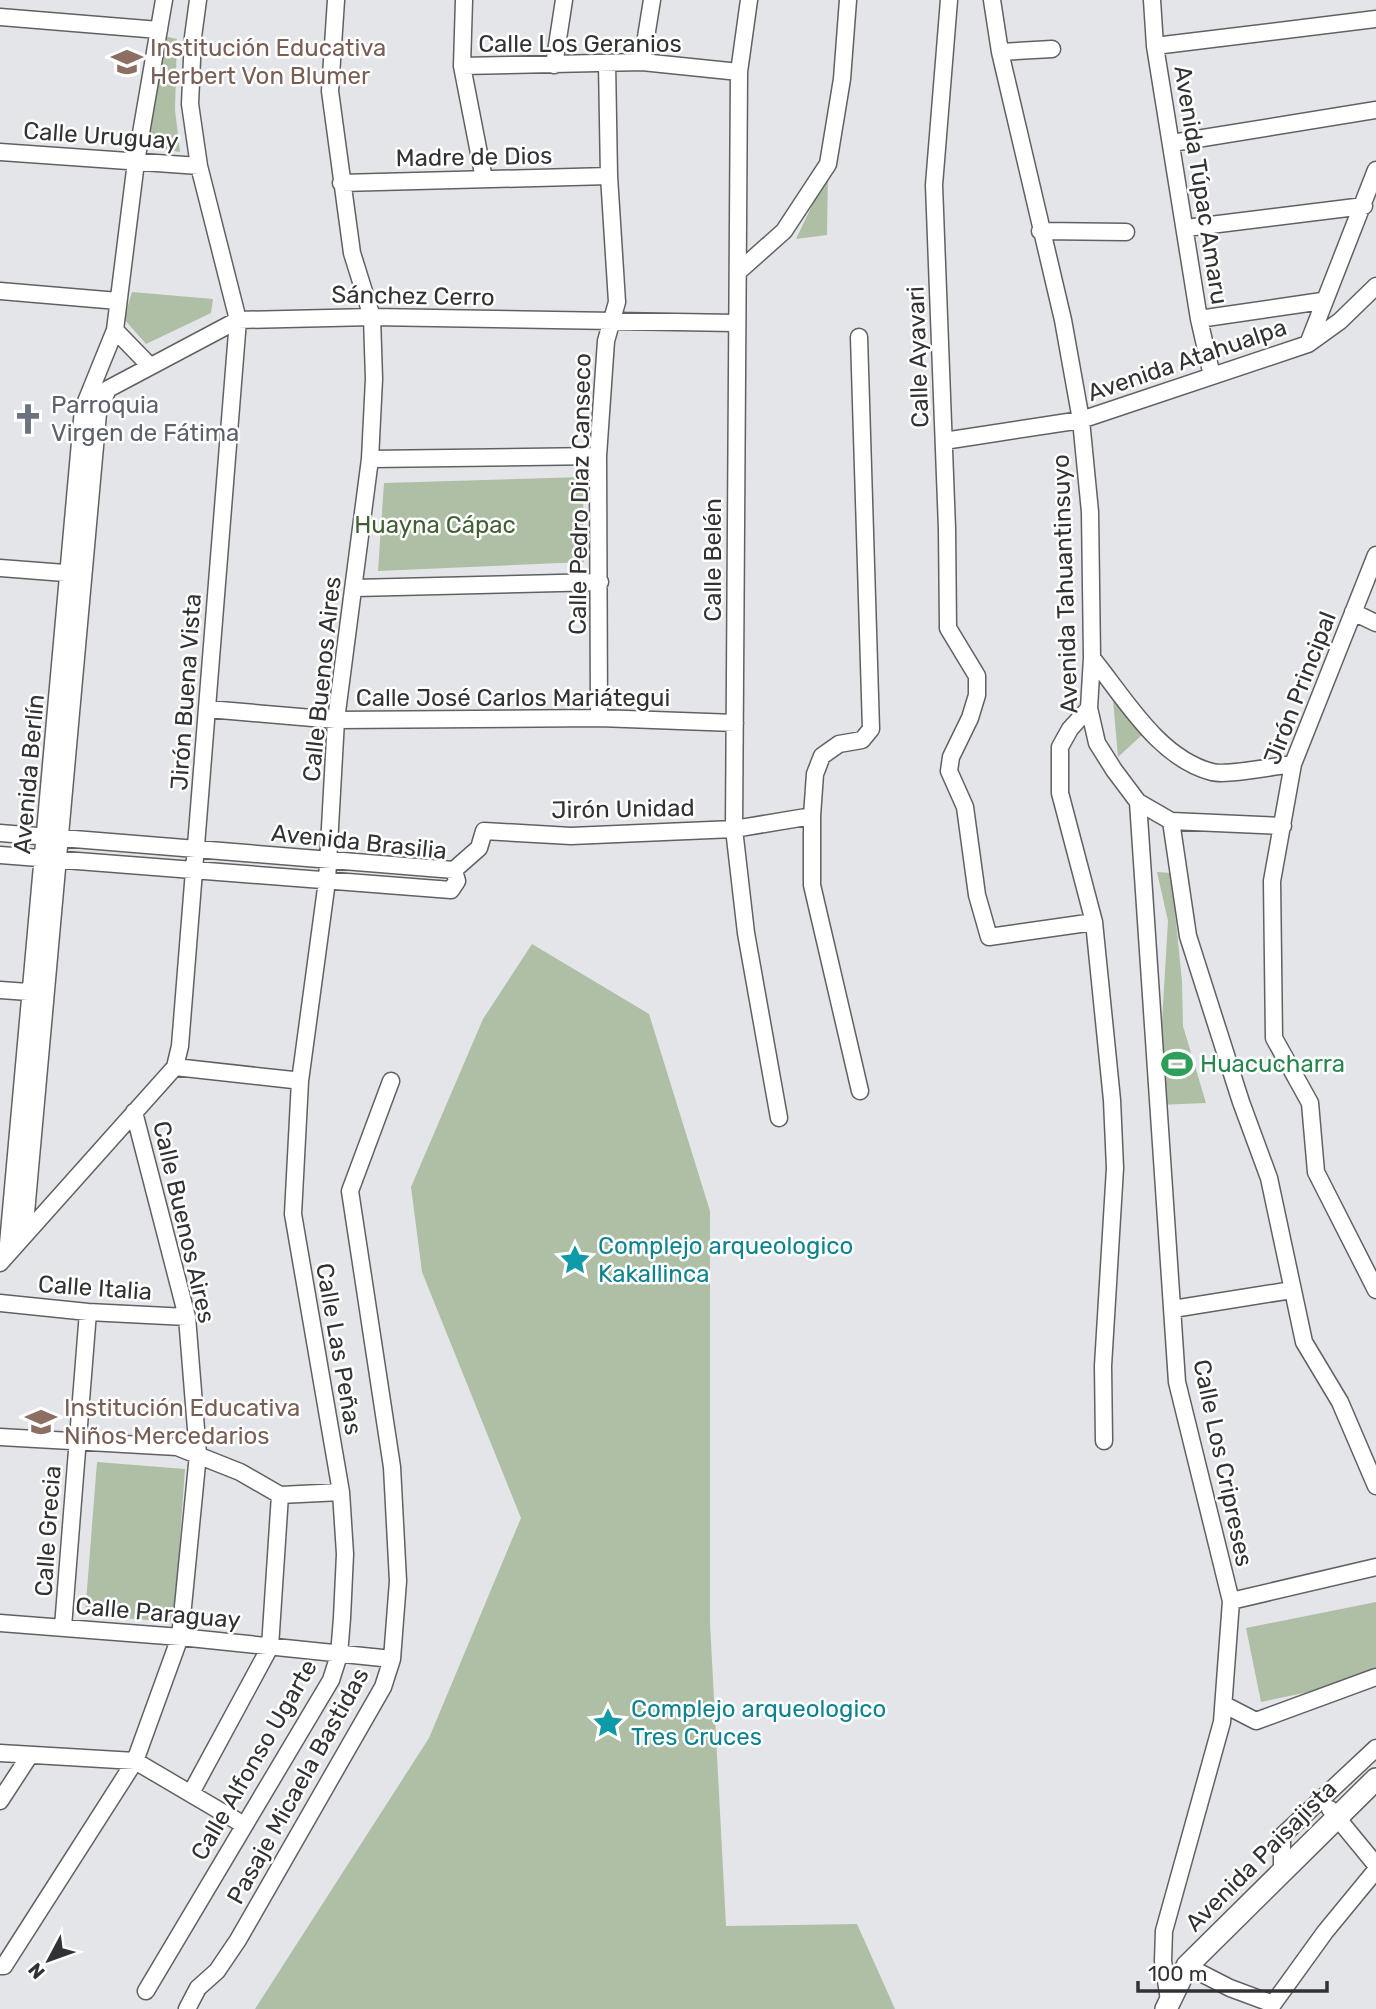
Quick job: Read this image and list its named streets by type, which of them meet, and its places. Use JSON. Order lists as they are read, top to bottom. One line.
{"streets":{"main road":["Avenida Paisajista"],"street":["Calle Los Geranios","Calle Uruguay","Madre de Dios","Avenida Túpac Amaru","Sánchez Cerro","Calle Ayavari","Avenida Atahualpa","Calle Pedro Diaz Canseco","Calle Belén","Avenida Tahuantinsuyo","Calle Buenos Aires","Jirón Principal","Jirón Buena Vista","Calle José Carlos Mariátegui","Avenida Berlín","Jirón Unidad","Avenida Brasilia","Calle Italia","Calle Las Peñas","Calle Los Cripreses","Calle Grecia","Calle Paraguay","Calle Alfonso Ugarte","Pasaje Micaela Bastidas"]},"crossings":[["Calle Los Geranios","Calle Pedro Diaz Canseco"],["Calle Los Geranios","Calle Belén"],["Calle Uruguay","Jirón Buena Vista"],["Calle Uruguay","Avenida Berlín"],["Madre de Dios","Calle Pedro Diaz Canseco"],["Madre de Dios","Calle Buenos Aires"],["Avenida Túpac Amaru","Avenida Atahualpa"],["Sánchez Cerro","Calle Pedro Diaz Canseco"],["Sánchez Cerro","Calle Belén"],["Sánchez Cerro","Calle Buenos Aires"],["Sánchez Cerro","Jirón Buena Vista"],["Sánchez Cerro","Avenida Berlín"],["Calle Ayavari","Avenida Atahualpa"],["Avenida Atahualpa","Avenida Tahuantinsuyo"],["Calle Pedro Diaz Canseco","Calle José Carlos Mariátegui"],["Calle Belén","Calle José Carlos Mariátegui"],["Calle Belén","Jirón Unidad"],["Avenida Tahuantinsuyo","Calle Los Cripreses"],["Calle Buenos Aires","Calle José Carlos Mariátegui"],["Calle Buenos Aires","Avenida Brasilia"],["Calle Buenos Aires","Calle Italia"],["Calle Buenos Aires","Calle Las Peñas"],["Calle Buenos Aires","Calle Paraguay"],["Jirón Buena Vista","Calle José Carlos Mariátegui"],["Jirón Buena Vista","Avenida Brasilia"],["Avenida Berlín","Avenida Brasilia"],["Jirón Unidad","Avenida Brasilia"],["Calle Italia","Calle Grecia"],["Calle Las Peñas","Calle Alfonso Ugarte"],["Calle Los Cripreses","Avenida Paisajista"],["Calle Grecia","Calle Paraguay"],["Calle Paraguay","Calle Alfonso Ugarte"],["Calle Paraguay","Pasaje Micaela Bastidas"]],"parks":["Huayna Cápac"],"places":{"school or university":["Institución Educativa Herbert Von Blumer","Institución Educativa Niños Mercedarios"],"church":["Parroquia Virgen de Fátima"],"sports":["Huacucharra"],"place":["Complejo arqueologico Kakallinca","Complejo arqueologico Tres Cruces"]},"scale_bar":"100 m","north":"bottom left"}
